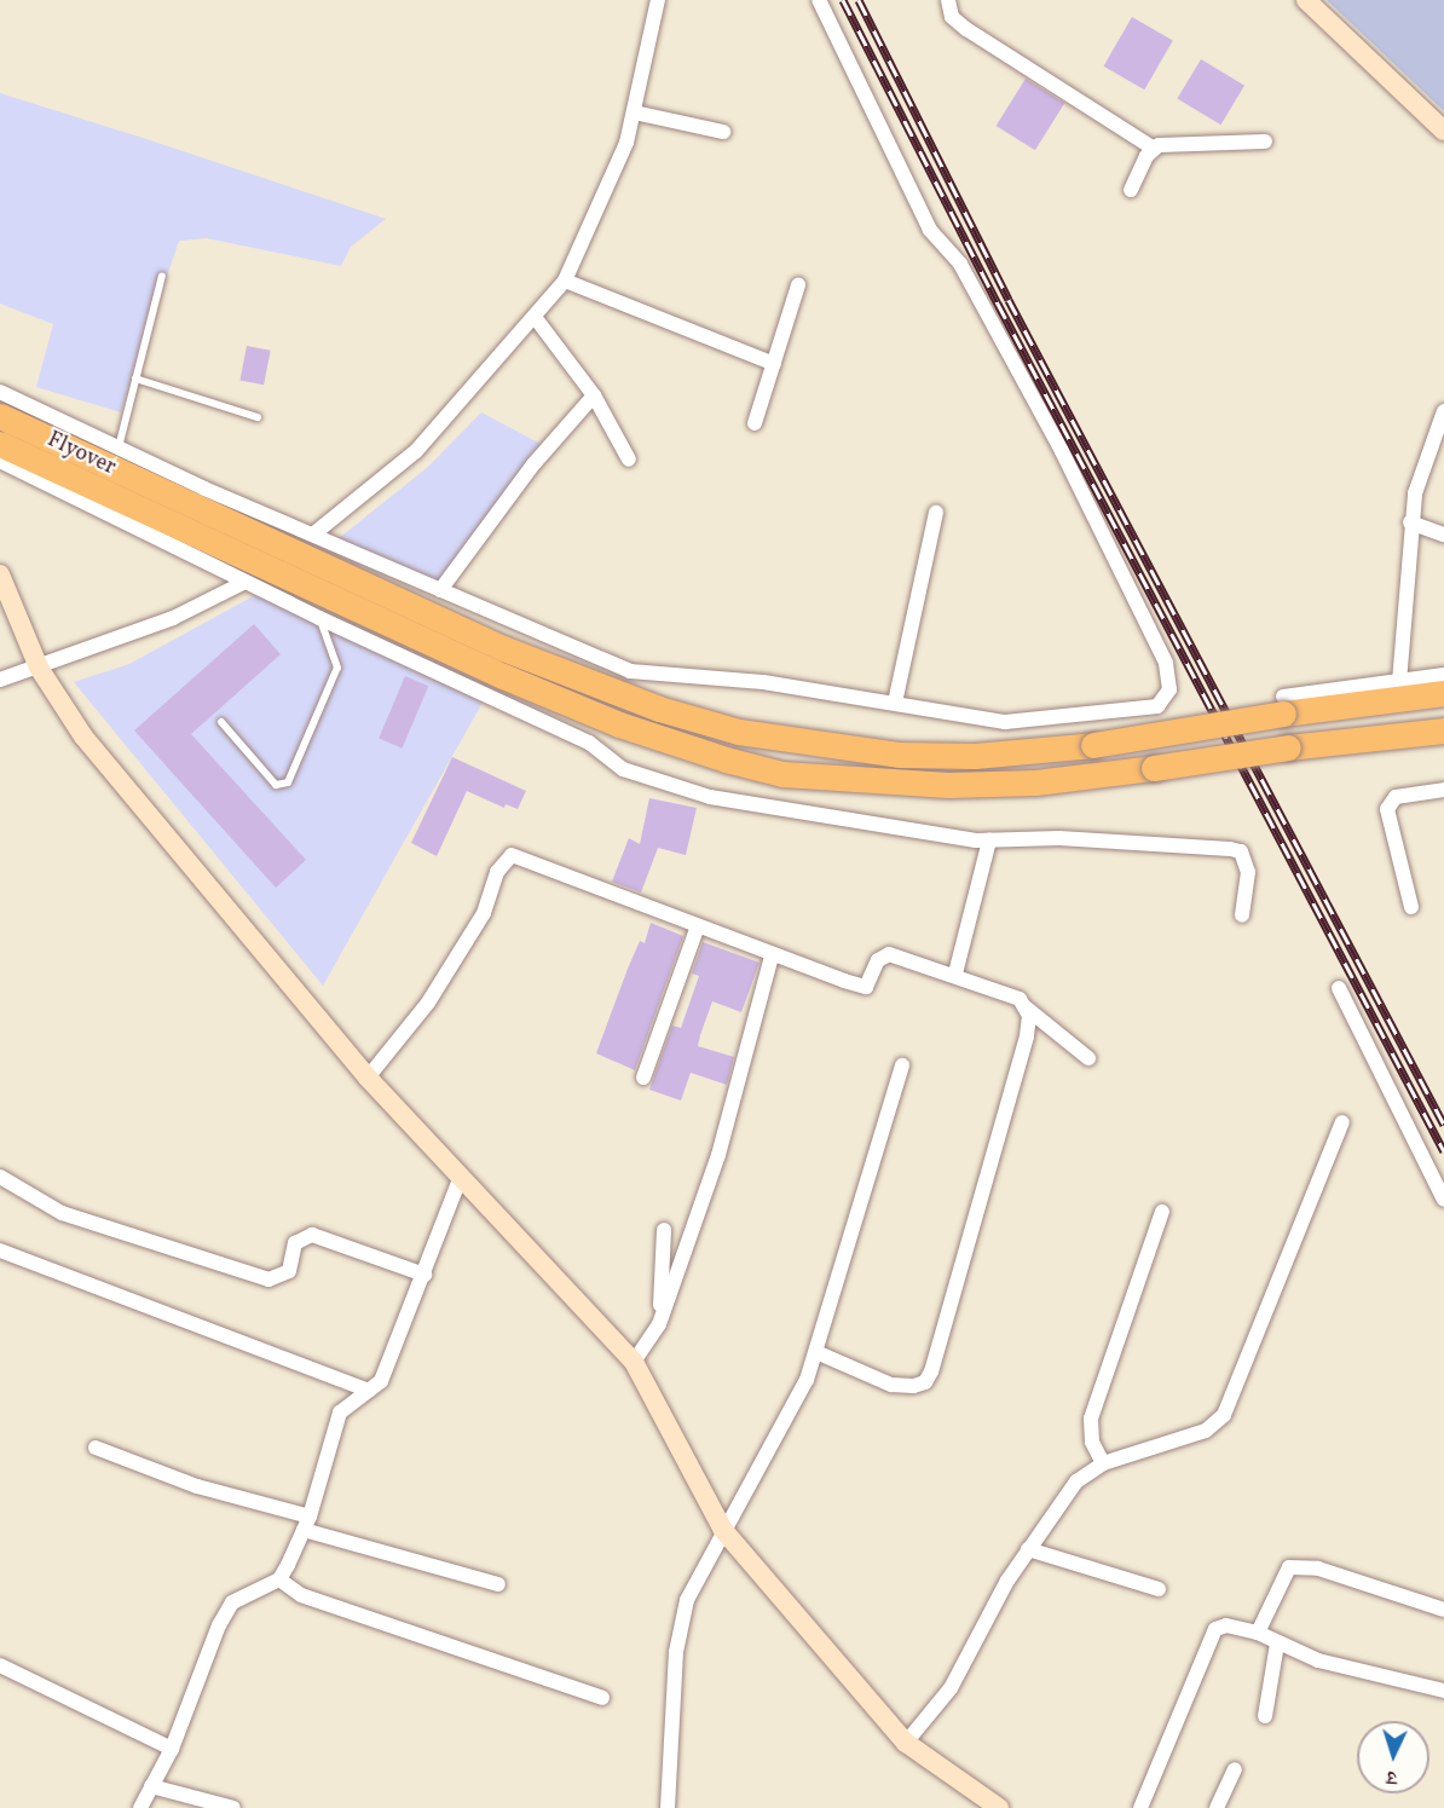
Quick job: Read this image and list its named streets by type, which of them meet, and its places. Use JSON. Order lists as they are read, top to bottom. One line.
{"streets":{"highway":["Flyover"]},"north":"bottom"}
